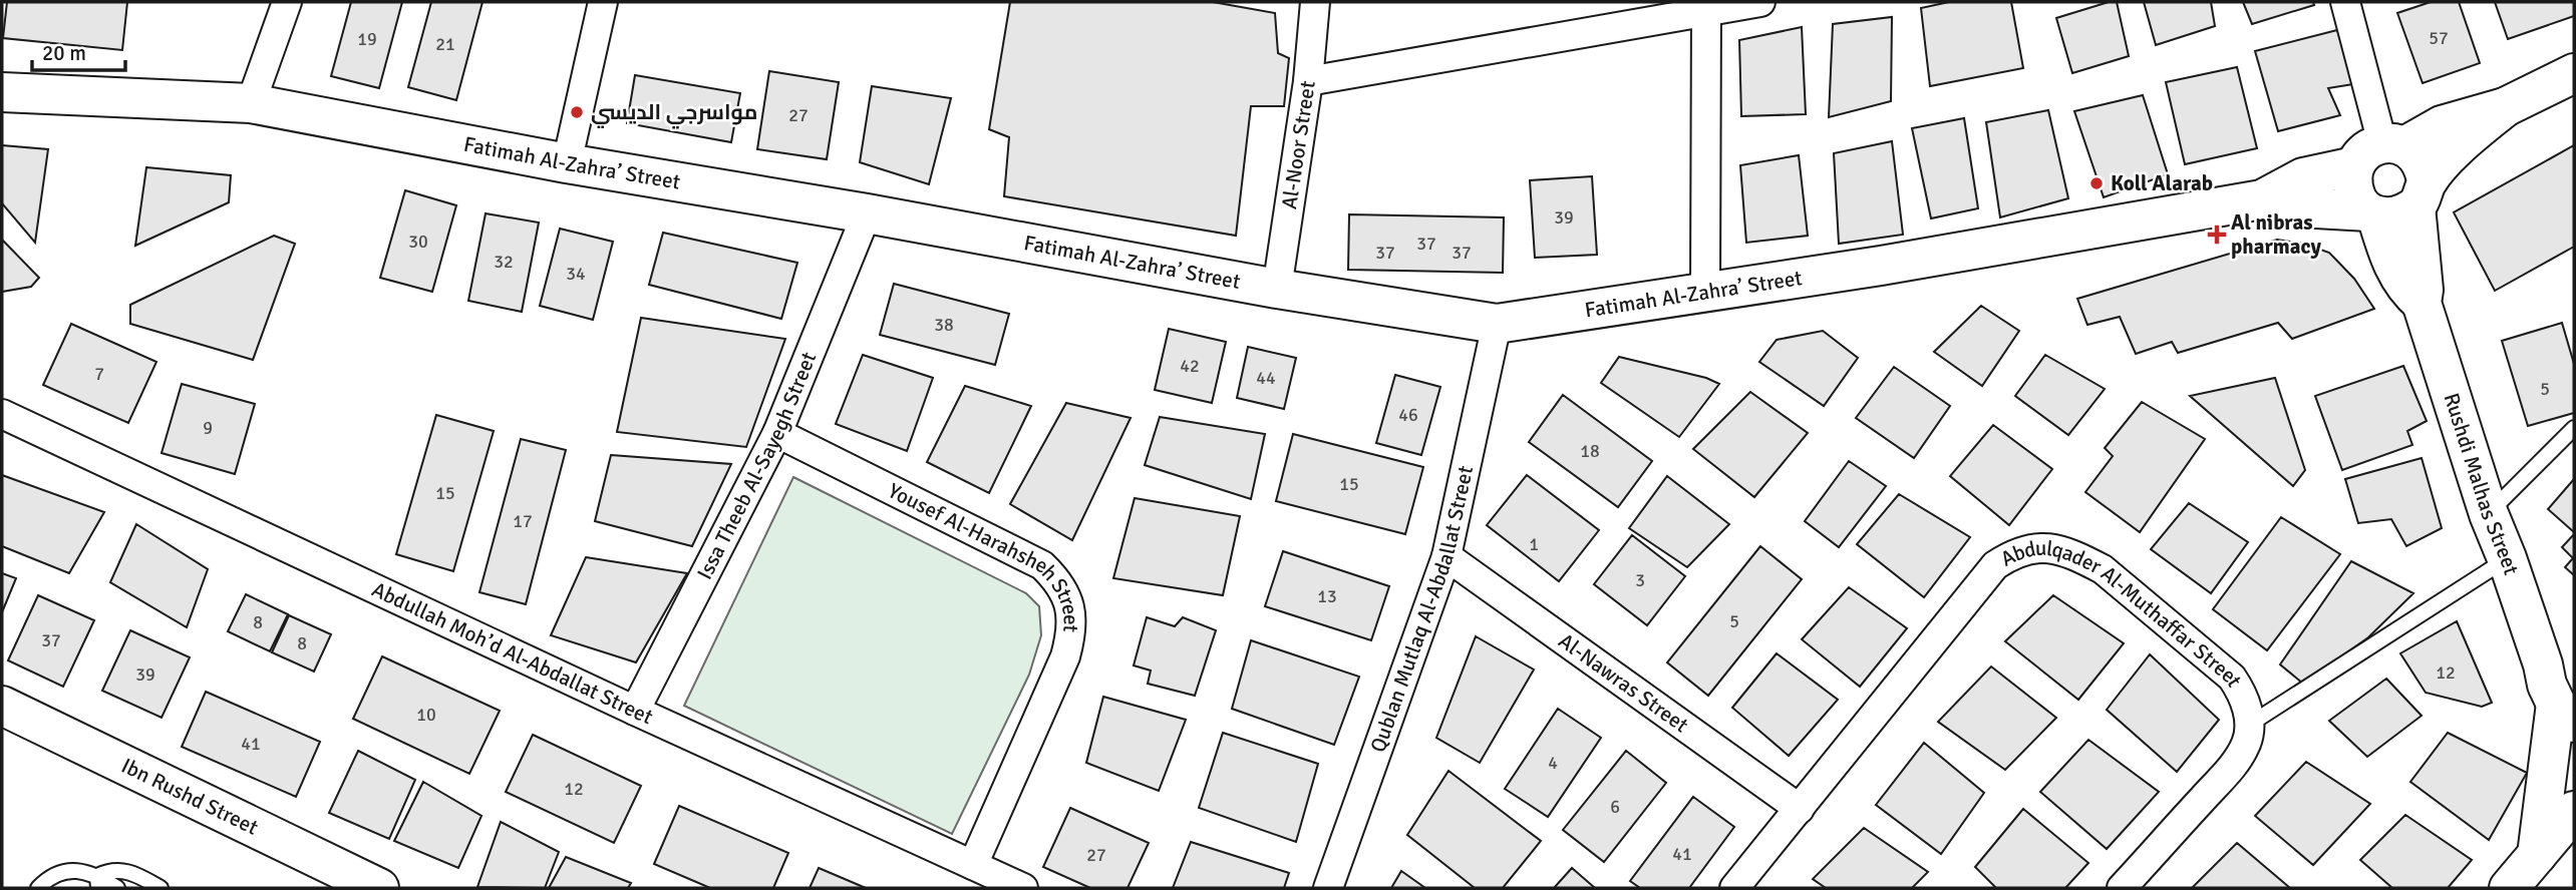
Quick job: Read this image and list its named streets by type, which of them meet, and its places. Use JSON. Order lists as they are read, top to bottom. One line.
{"streets":{"street":["Al-Noor Street","Fatimah Al-Zahra’ Street","Issa Theeb Al-Sayegh Street","Rushdi Malhas Street","Yousef Al-Harahsheh Street","Qublan Mutlaq Al-Abdallat Street","Abdulqader Al-Muthaffar Street","Abdullah Moh’d Al-Abdallat Street","Al-Nawras Street","Ibn Rushd Street"]},"crossings":[["Al-Noor Street","Fatimah Al-Zahra’ Street"],["Fatimah Al-Zahra’ Street","Issa Theeb Al-Sayegh Street"],["Fatimah Al-Zahra’ Street","Rushdi Malhas Street"],["Fatimah Al-Zahra’ Street","Qublan Mutlaq Al-Abdallat Street"],["Issa Theeb Al-Sayegh Street","Yousef Al-Harahsheh Street"],["Issa Theeb Al-Sayegh Street","Abdullah Moh’d Al-Abdallat Street"],["Yousef Al-Harahsheh Street","Abdullah Moh’d Al-Abdallat Street"],["Qublan Mutlaq Al-Abdallat Street","Al-Nawras Street"],["Abdulqader Al-Muthaffar Street","Al-Nawras Street"]],"places":{"other":["مواسرجي الديسي","Koll Alarab"],"health":["Al nibras pharmacy"]},"house_numbers":["57","19","21","27","39","30","37","37","37","32","34","38","42","7","44","5","46","9","18","15","15","17","1","3","13","5","8","37","8","12","39","10","41","4","12","6","41","27"],"scale_bar":"20 m"}
